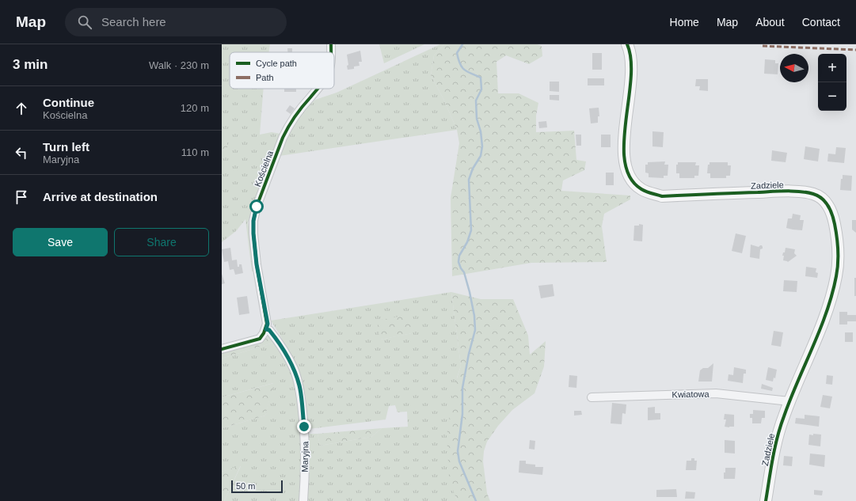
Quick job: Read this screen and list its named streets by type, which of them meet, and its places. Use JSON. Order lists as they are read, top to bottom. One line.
{"streets":{"street":["Kościelna","Zadziele","Kwiatowa","Maryjna"]},"crossings":[["Kościelna","Maryjna"],["Zadziele","Kwiatowa"]],"legend":["Cycle path","Path"],"scale_bar":"50 m","north":"left","page":{"header":"Map","search":"Search here","nav":["Home","Map","About","Contact"],"heading":["3 min","Walk · 230 m"],"map_buttons":["+","−"],"list":[["Continue","Kościelna","120 m"],["Turn left","Maryjna","110 m"],"Arrive at destination"],"buttons":["Save","Share"],"scale":"50 m"}}
